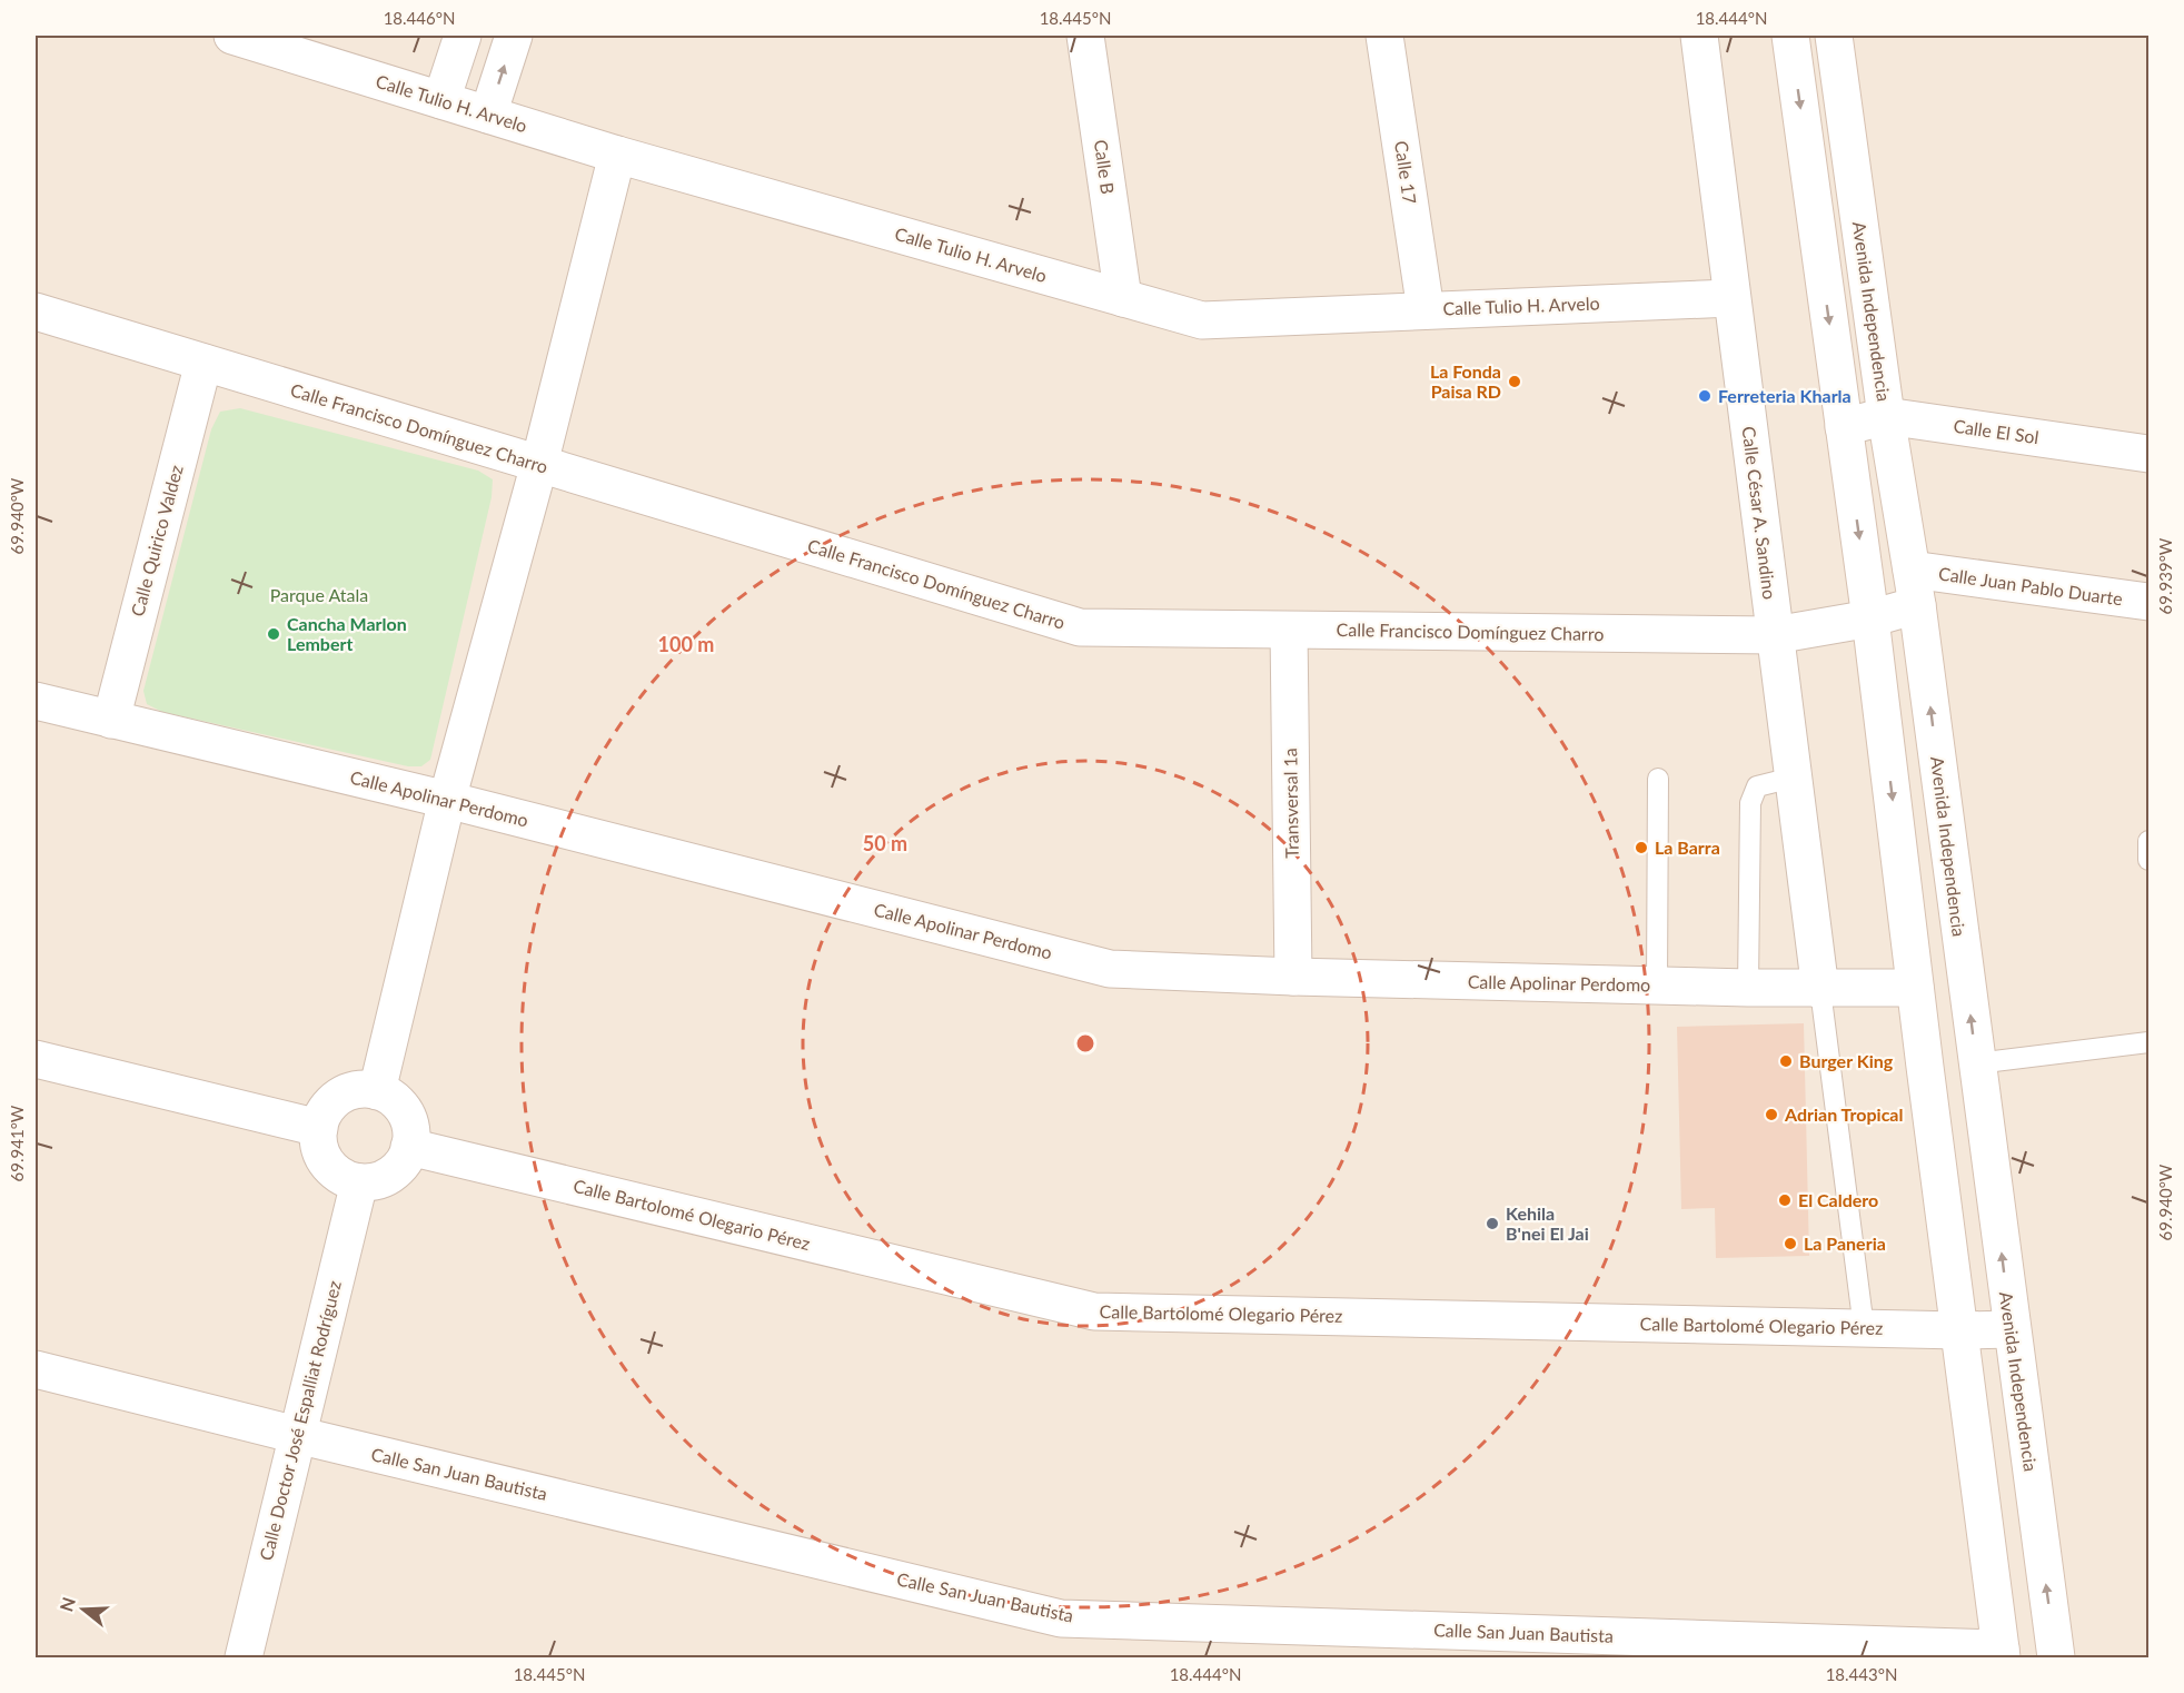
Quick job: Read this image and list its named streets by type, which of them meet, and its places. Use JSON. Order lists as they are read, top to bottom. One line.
{"streets":{"street":["Calle Tulio H. Arvelo","Calle B","Calle 17","Avenida Independencia","Calle Francisco Domínguez Charro","Calle El Sol","Calle César A. Sandino","Calle Quirico Valdez","Calle Juan Pablo Duarte","Calle Apolinar Perdomo","Transversal 1a","Calle Bartolomé Olegario Pérez","Calle Doctor José Espalliat Rodríguez","Calle San Juan Bautista"]},"crossings":[["Calle Tulio H. Arvelo","Calle B"],["Calle Tulio H. Arvelo","Calle 17"],["Calle Tulio H. Arvelo","Calle César A. Sandino"],["Avenida Independencia","Calle Francisco Domínguez Charro"],["Avenida Independencia","Calle El Sol"],["Avenida Independencia","Calle Juan Pablo Duarte"],["Avenida Independencia","Calle Bartolomé Olegario Pérez"],["Calle Francisco Domínguez Charro","Calle César A. Sandino"],["Calle Francisco Domínguez Charro","Calle Quirico Valdez"],["Calle Francisco Domínguez Charro","Transversal 1a"],["Calle César A. Sandino","Calle Apolinar Perdomo"],["Calle Quirico Valdez","Calle Apolinar Perdomo"],["Calle Apolinar Perdomo","Transversal 1a"],["Calle Bartolomé Olegario Pérez","Calle Doctor José Espalliat Rodríguez"],["Calle Doctor José Espalliat Rodríguez","Calle San Juan Bautista"]],"parks":["Parque Atala"],"places":["La Fonda Paisa RD","Ferreteria Kharla","Cancha Marlon Lembert","La Barra","Burger King","Adrian Tropical","El Caldero","Kehila B'nei El Jai","La Paneria"],"north":"left","coordinates":["18.446°N","18.445°N","18.444°N","69.940°W","69.939°W","69.941°W","18.443°N"],"rings":["100 m","50 m"]}
